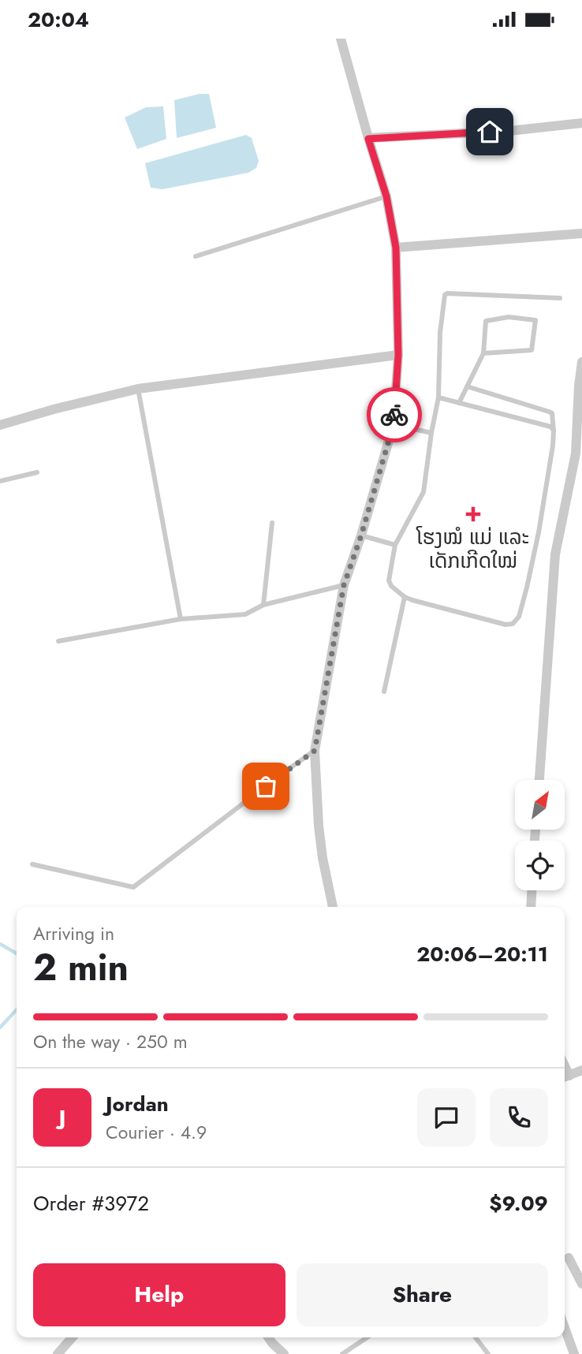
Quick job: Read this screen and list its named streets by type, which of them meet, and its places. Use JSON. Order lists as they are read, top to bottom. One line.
{"places":{"health":["ໂຮງໝໍ ແມ່ ແລະ ເດັກເກີດໃໝ່"]},"north":"top right","page":{"status":"20:04","heading":["2 min","Arriving in","20:06–20:11"],"panel":["Jordan","Courier · 4.9","Order #3972","$9.09"],"bar":"On the way · 250 m","round":"J","buttons":["Help","Share"]}}
